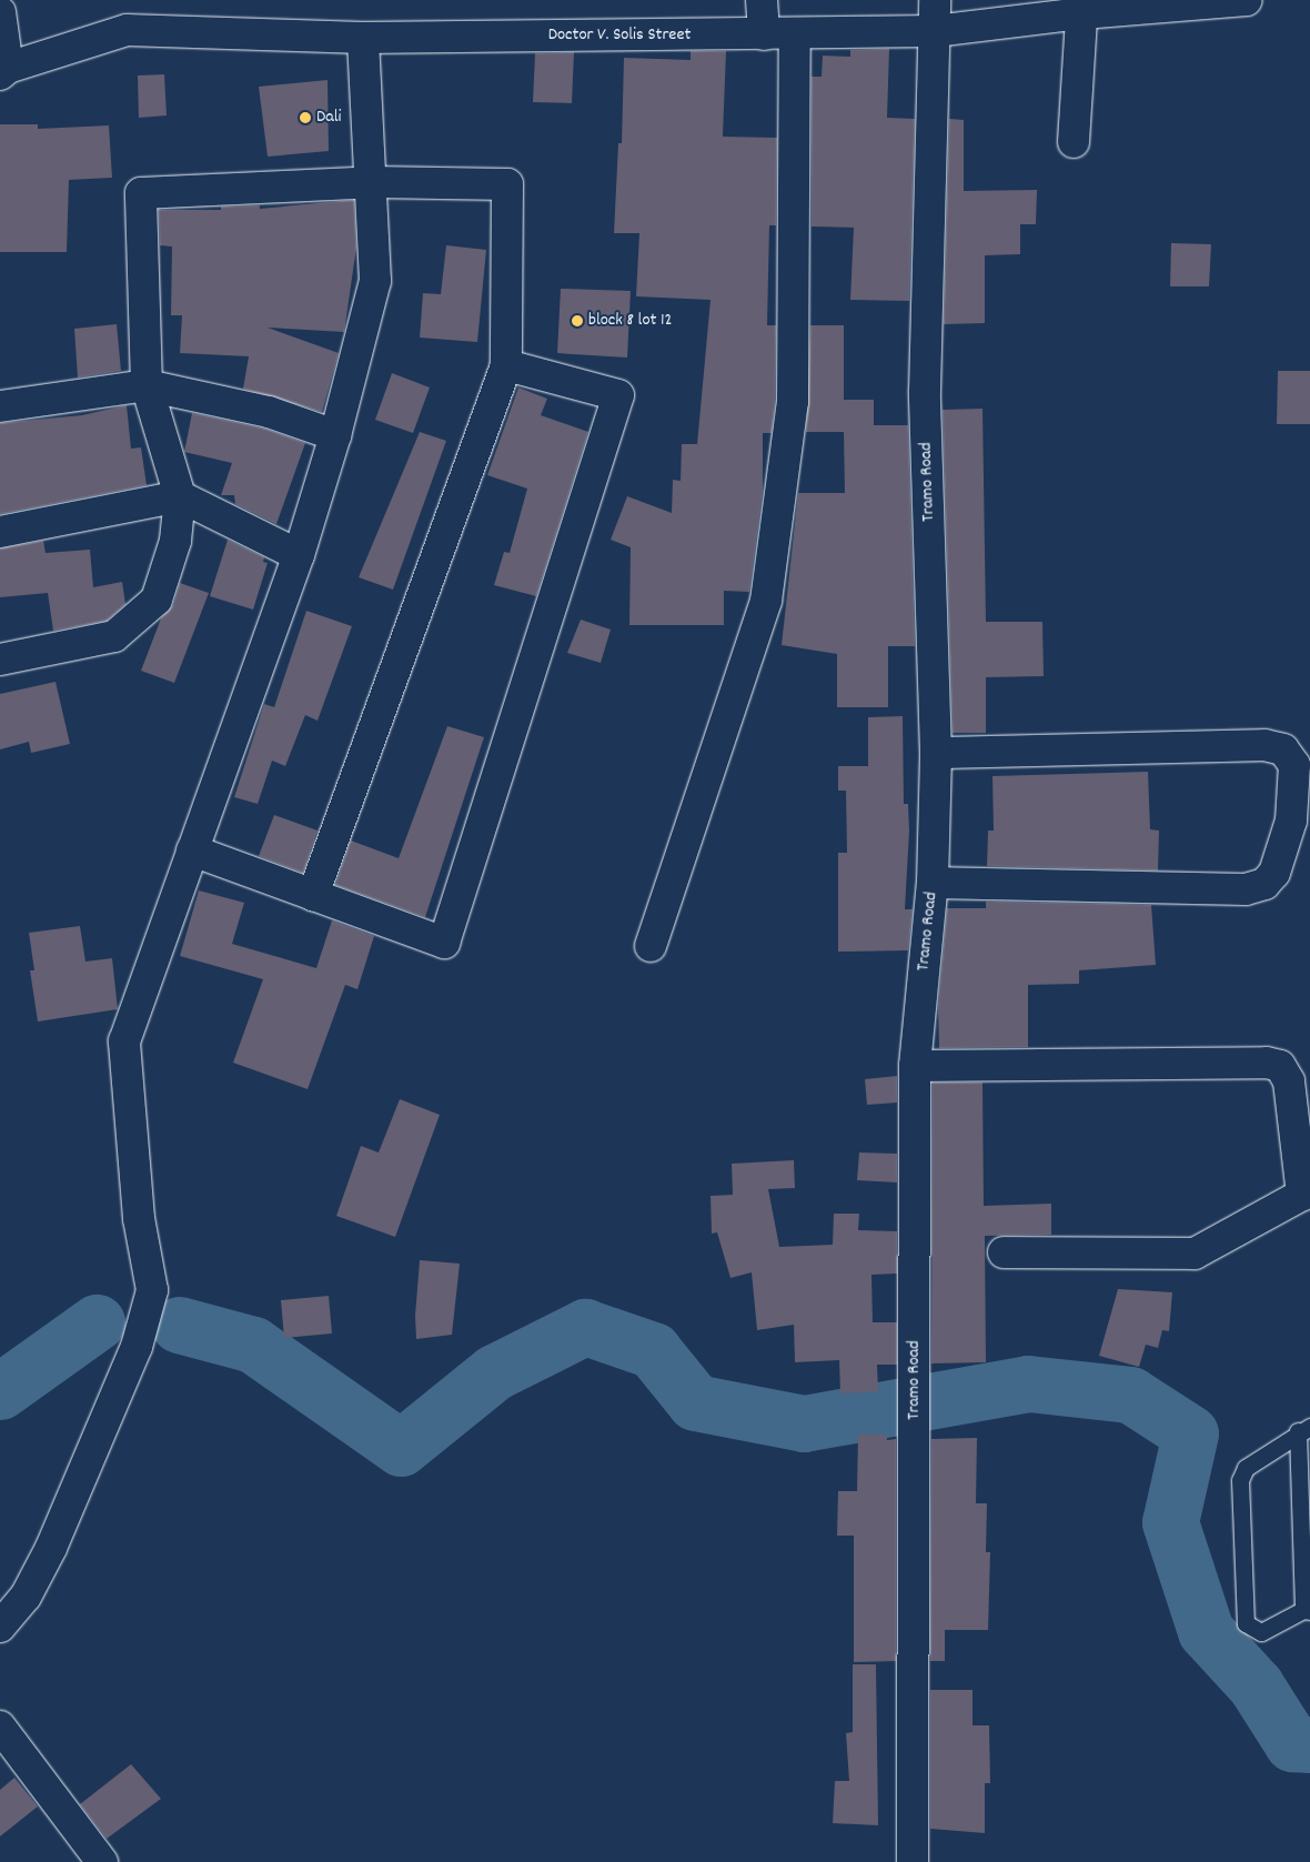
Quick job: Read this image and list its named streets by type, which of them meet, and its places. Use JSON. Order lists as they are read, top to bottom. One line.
{"streets":{"street":["Doctor V. Solis Street","Tramo Road"]},"crossings":[["Doctor V. Solis Street","Tramo Road"]],"places":["Dali","block 8 lot 12"]}
